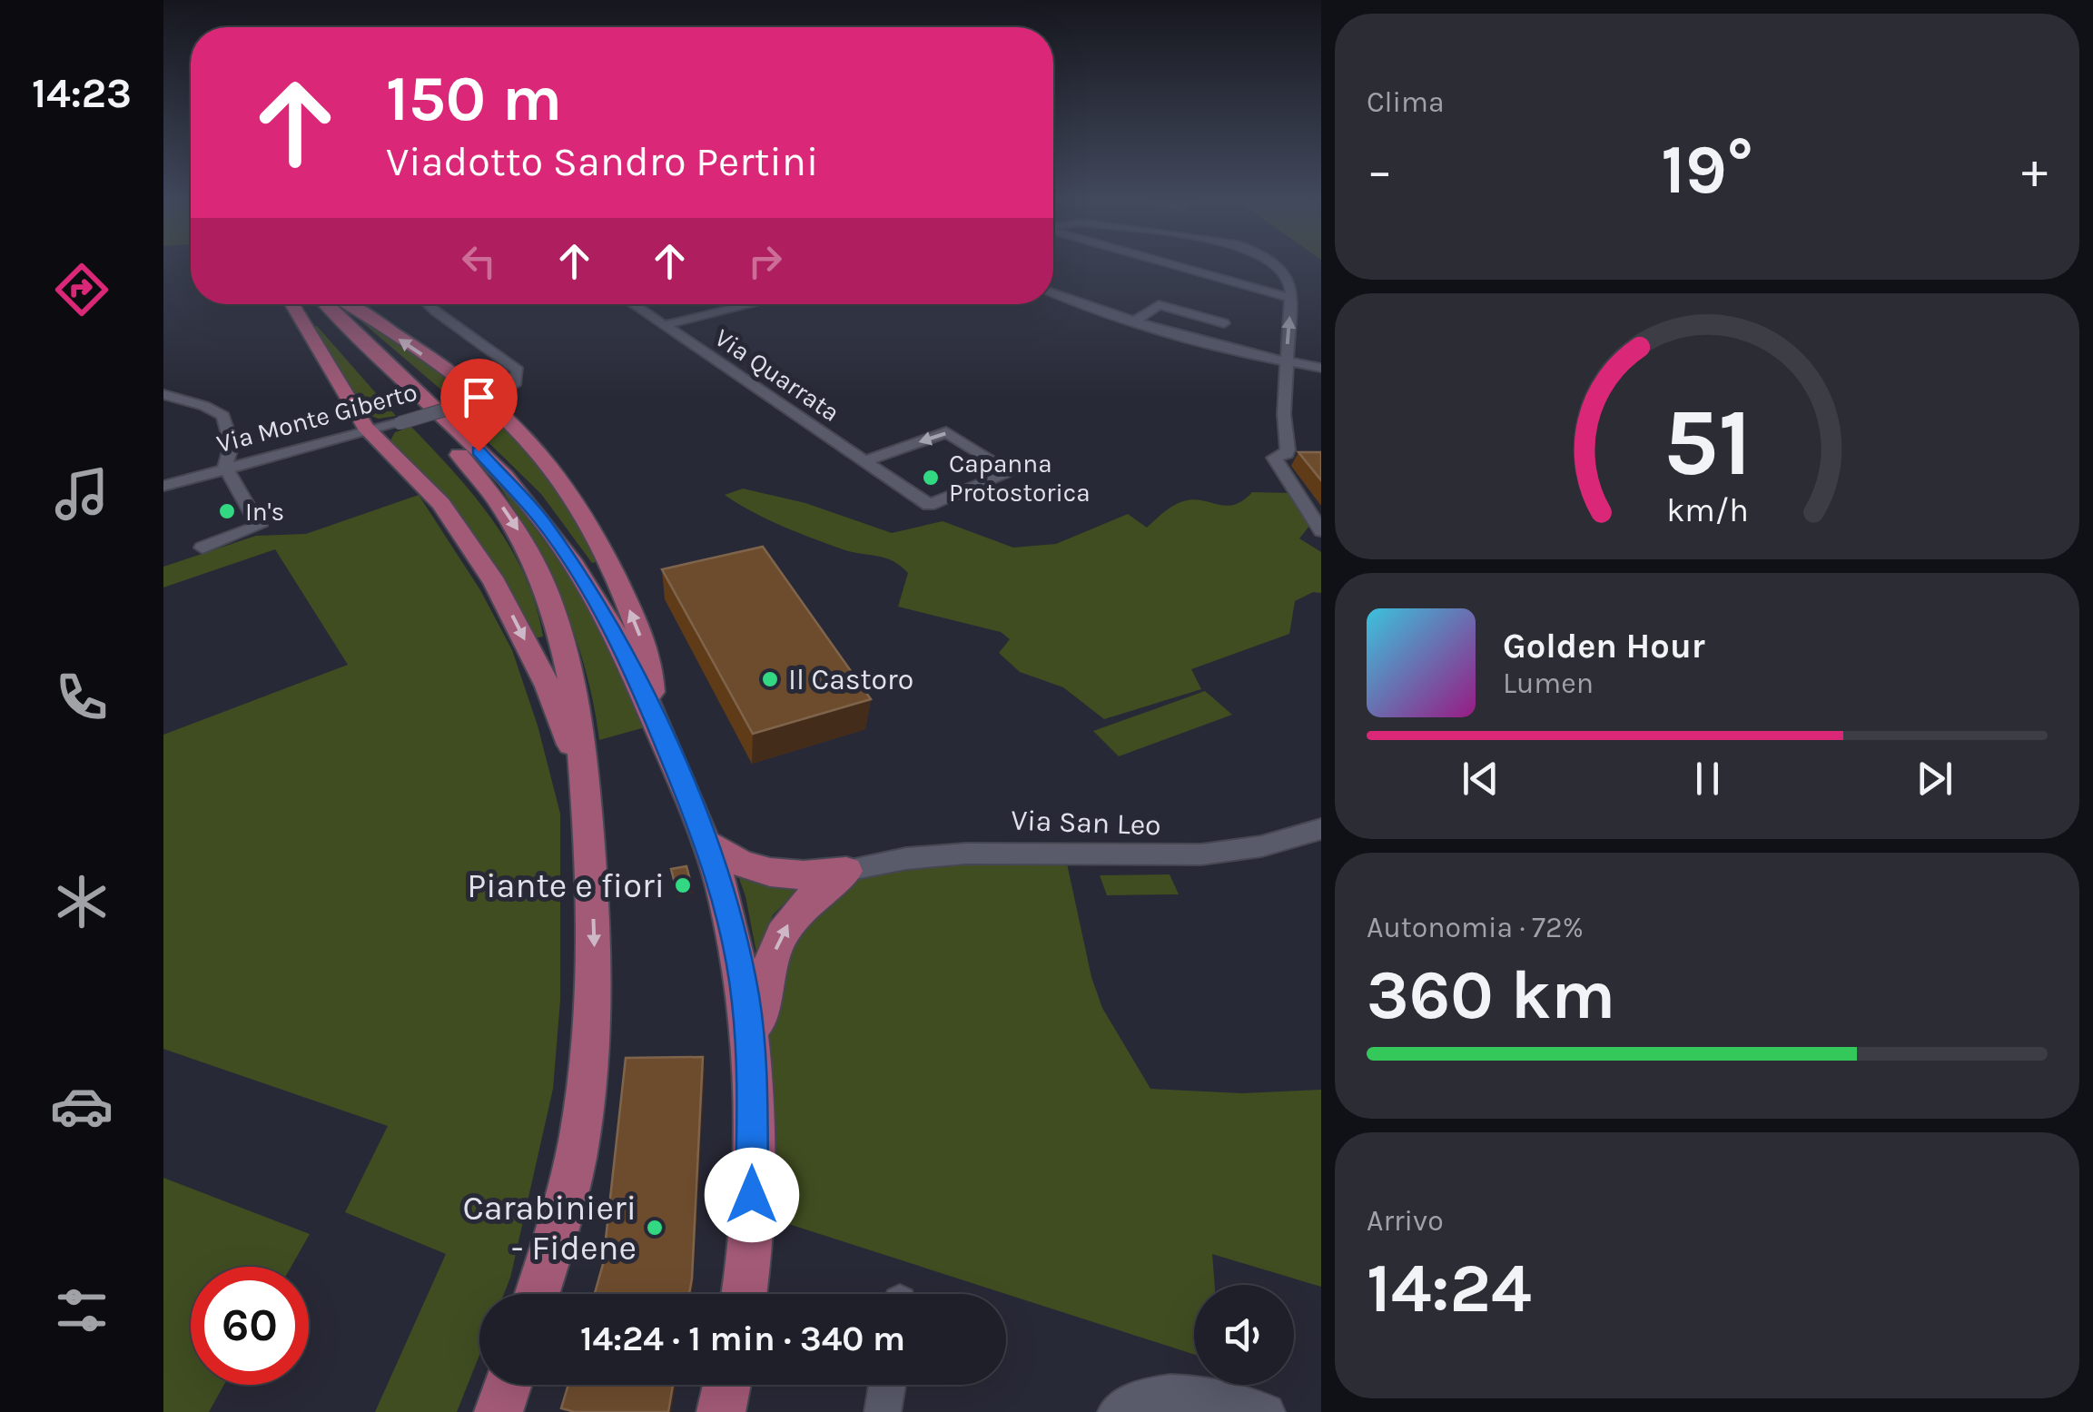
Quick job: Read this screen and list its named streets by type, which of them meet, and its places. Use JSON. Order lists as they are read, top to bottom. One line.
{"streets":{"street":["Via Quarrata","Via Monte Giberto","Via San Leo"]},"places":["Capanna Protostorica","In's","Il Castoro","Piante e fiori","Carabinieri - Fidene"],"page":{"tabs":"14:23","tile":["Clima",["Autonomia · 72%","360 km"],["Arrivo","14:24"]],"turn":["150 m","Viadotto Sandro Pertini"],"heat":["−","19°","+"],"song":["Golden Hour","Lumen"],"limit":"60","trip":"14:24 · 1 min · 340 m","gauge":["51","km/h"]}}
